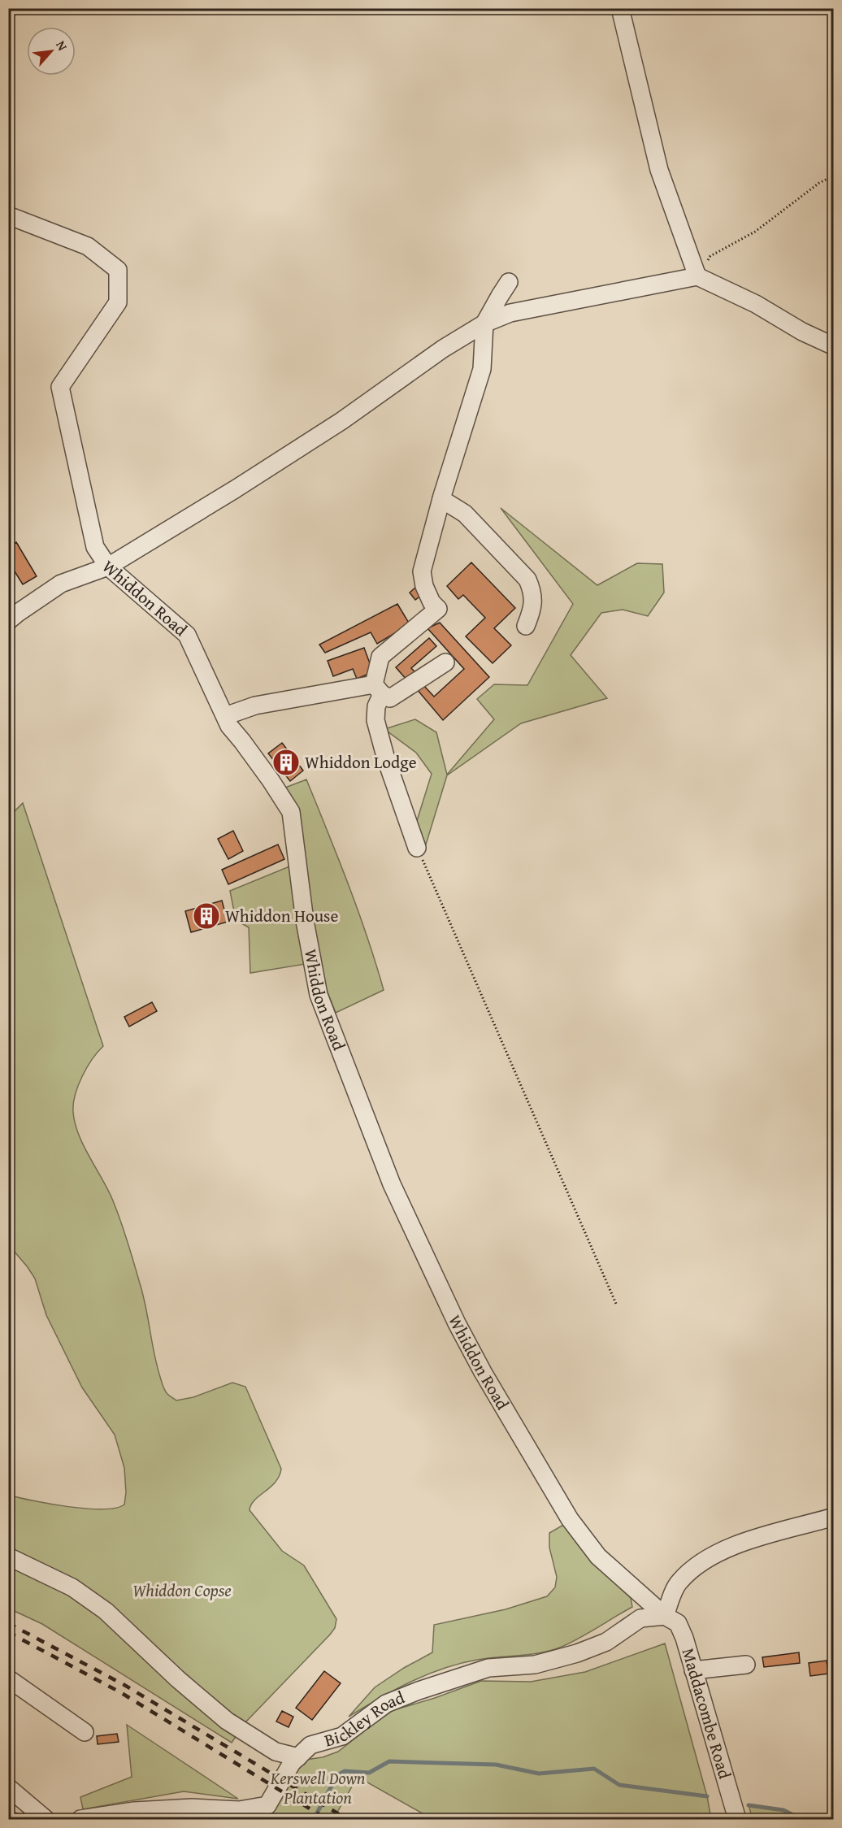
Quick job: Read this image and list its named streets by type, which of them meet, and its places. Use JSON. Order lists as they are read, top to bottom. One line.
{"streets":{"street":["Whiddon Road","Maddacombe Road","Bickley Road"]},"crossings":[["Whiddon Road","Maddacombe Road"],["Whiddon Road","Bickley Road"],["Maddacombe Road","Bickley Road"]],"parks":["Whiddon Copse","Kerswell Down Plantation"],"places":{"building":["Whiddon Lodge","Whiddon House"]},"north":"top right"}
